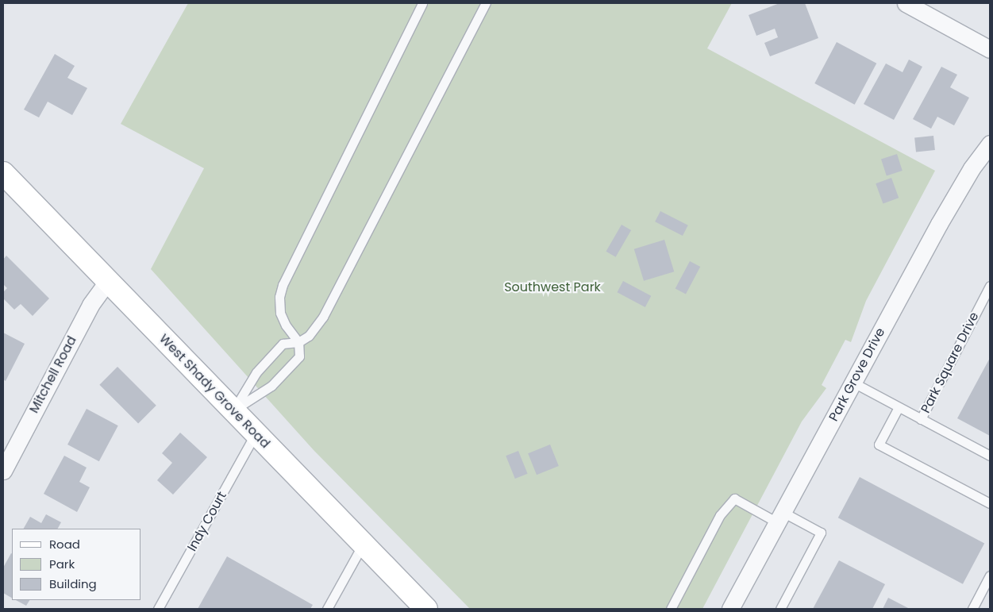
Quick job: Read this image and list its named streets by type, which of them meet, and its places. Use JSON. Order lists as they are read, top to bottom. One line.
{"streets":{"main road":["West Shady Grove Road"],"street":["Mitchell Road","Park Grove Drive"],"lane":["Park Square Drive","Indy Court"]},"crossings":[["Park Square Drive","Park Grove Drive"],["Mitchell Road","West Shady Grove Road"],["West Shady Grove Road","Indy Court"]],"parks":["Southwest Park"],"legend":["Road","Park","Building"]}
